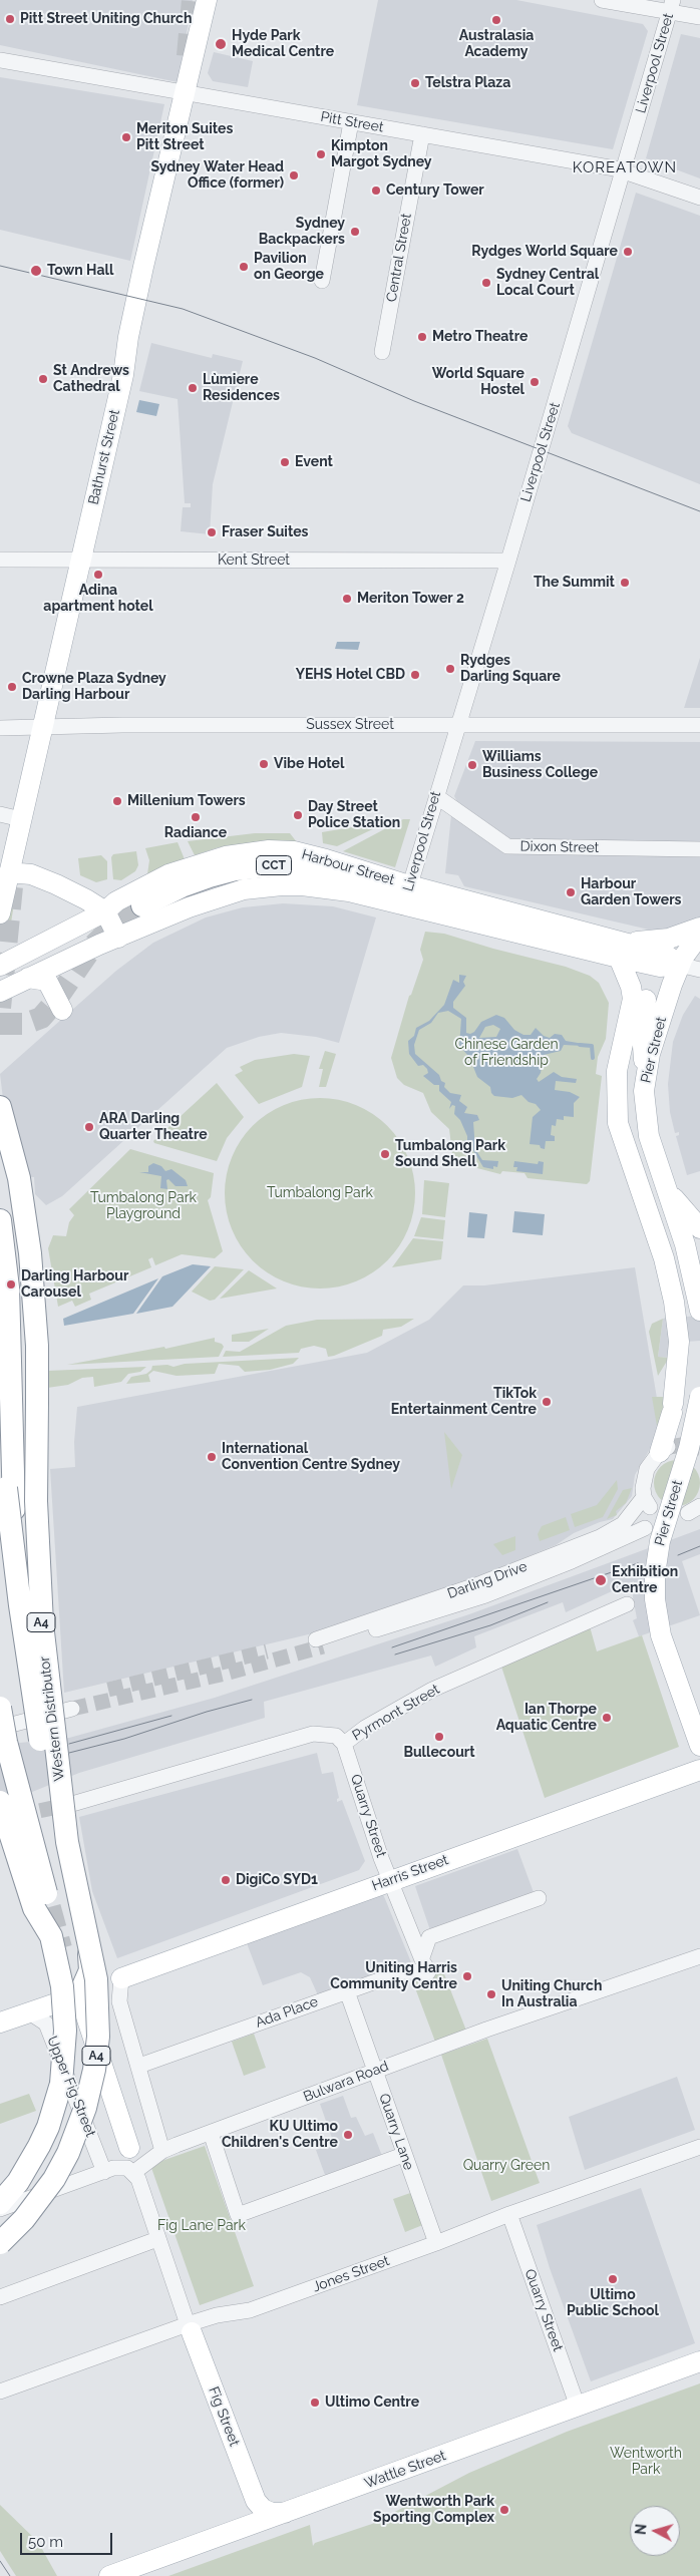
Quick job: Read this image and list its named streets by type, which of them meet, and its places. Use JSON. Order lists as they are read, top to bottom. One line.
{"streets":{"highway":["CCT","A4","Western Distributor"],"main road":["Bathurst Street","Harbour Street","Pier Street","Harris Street","Fig Street","Wattle Street"],"street":["Liverpool Street","Pitt Street","Central Street","Kent Street","Sussex Street","Dixon Street","Darling Drive","Pyrmont Street","Quarry Street","Ada Place","Bulwara Road","Upper Fig Street","Quarry Lane","Jones Street"]},"crossings":[["Liverpool Street","Pitt Street"],["Liverpool Street","Kent Street"],["Liverpool Street","Sussex Street"],["Liverpool Street","Dixon Street"],["Liverpool Street","CCT"],["Liverpool Street","Harbour Street"],["Pitt Street","Central Street"],["Pitt Street","Bathurst Street"],["Bathurst Street","Kent Street"],["Bathurst Street","Sussex Street"],["CCT","Harbour Street"],["Harbour Street","Pier Street"],["Pyrmont Street","Quarry Street"],["Quarry Street","Harris Street"],["Quarry Street","Ada Place"],["Quarry Street","Jones Street"],["Quarry Street","Wattle Street"],["Ada Place","Quarry Lane"],["Bulwara Road","Quarry Lane"],["Quarry Lane","Jones Street"],["Jones Street","Fig Street"]],"districts":["KOREATOWN"],"parks":["Chinese Garden of Friendship","Tumbalong Park","Tumbalong Park Playground","Quarry Green","Fig Lane Park","Wentworth Park"],"places":["Pitt Street Uniting Church","Australasia Academy","Hyde Park Medical Centre","Telstra Plaza","Meriton Suites Pitt Street","Kimpton Margot Sydney","Sydney Water Head Office (former)","Century Tower","Sydney Backpackers","Rydges World Square","Pavilion on George","Town Hall","Sydney Central Local Court","Metro Theatre","St Andrews Cathedral","World Square Hostel","Lùmiere Residences","Event","Fraser Suites","Adina apartment hotel","The Summit","Meriton Tower 2","Rydges Darling Square","YEHS Hotel CBD","Crowne Plaza Sydney Darling Harbour","Vibe Hotel","Williams Business College","Millenium Towers","Day Street Police Station","Radiance","Harbour Garden Towers","ARA Darling Quarter Theatre","Tumbalong Park Sound Shell","Darling Harbour Carousel","TikTok Entertainment Centre","International Convention Centre Sydney","Exhibition Centre","Ian Thorpe Aquatic Centre","Bullecourt","DigiCo SYD1","Uniting Harris Community Centre","Uniting Church In Australia","KU Ultimo Children's Centre","Ultimo Public School","Ultimo Centre","Wentworth Park Sporting Complex"],"scale_bar":"50 m","north":"left"}
